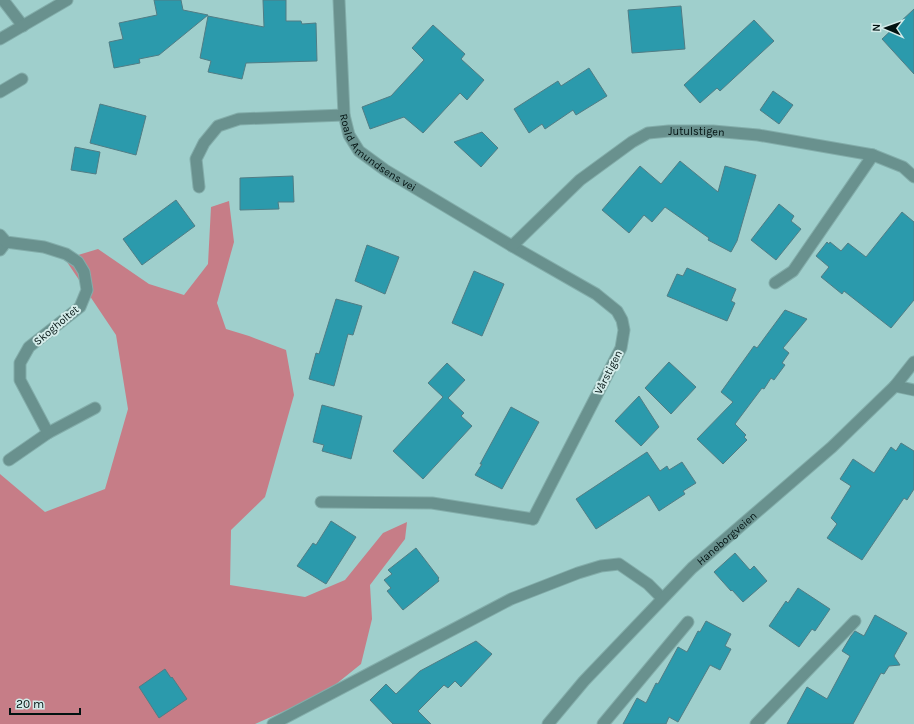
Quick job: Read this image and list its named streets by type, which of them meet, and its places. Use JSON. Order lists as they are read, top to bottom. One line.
{"streets":{"street":["Jutulstigen","Roald Amundsens vei","Skogholtet","Vårstigen","Haneborgveien"]},"crossings":[["Jutulstigen","Roald Amundsens vei"],["Jutulstigen","Vårstigen"],["Roald Amundsens vei","Vårstigen"]],"scale_bar":"20 m","north":"left"}
